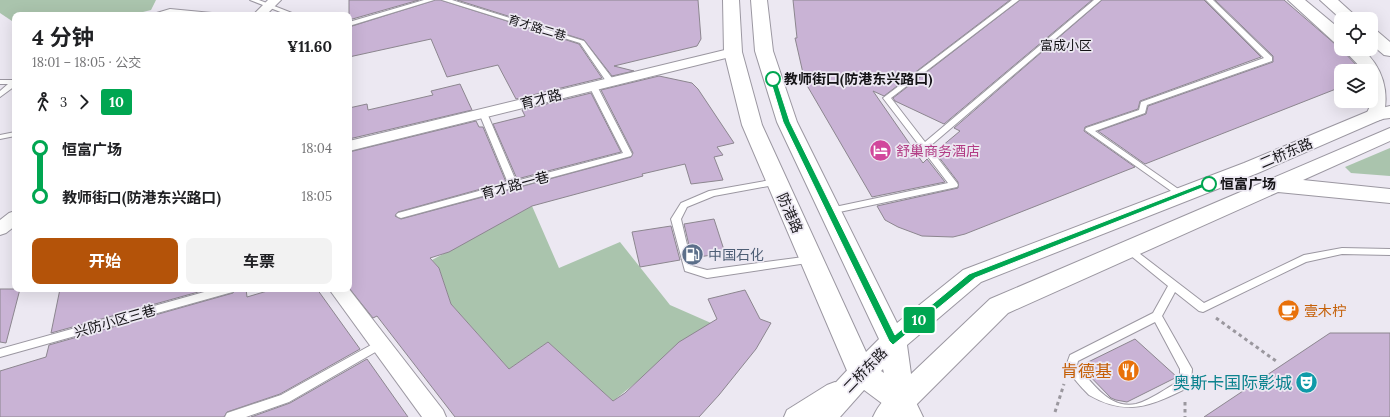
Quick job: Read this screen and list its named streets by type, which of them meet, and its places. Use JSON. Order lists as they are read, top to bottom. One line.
{"streets":{"main road":["二桥东路","防港路"],"street":["育才路"],"lane":["育才路二巷","育才路一巷","兴防小区三巷"]},"crossings":[["育才路二巷","育才路"],["育才路","育才路一巷"],["育才路","防港路"],["二桥东路","防港路"]],"districts":["富成小区"],"places":{"other":["教师街口(防港东兴路口)","恒富广场"],"hotel":["舒巢商务酒店"],"fuel station":["中国石化"],"cafe":["壹木柠"],"restaurant":["肯德基"],"theatre":["奥斯卡国际影城"]},"lines":["bus line 10"],"page":{"on_map":"10","heading":["4 分钟","18:01 – 18:05 · 公交","¥11.60"],"legs":["3","10"],"list":[{"name":"恒富广场","value":"18:04"},{"name":"教师街口(防港东兴路口)","value":"18:05"}],"buttons":["开始","车票"]}}
